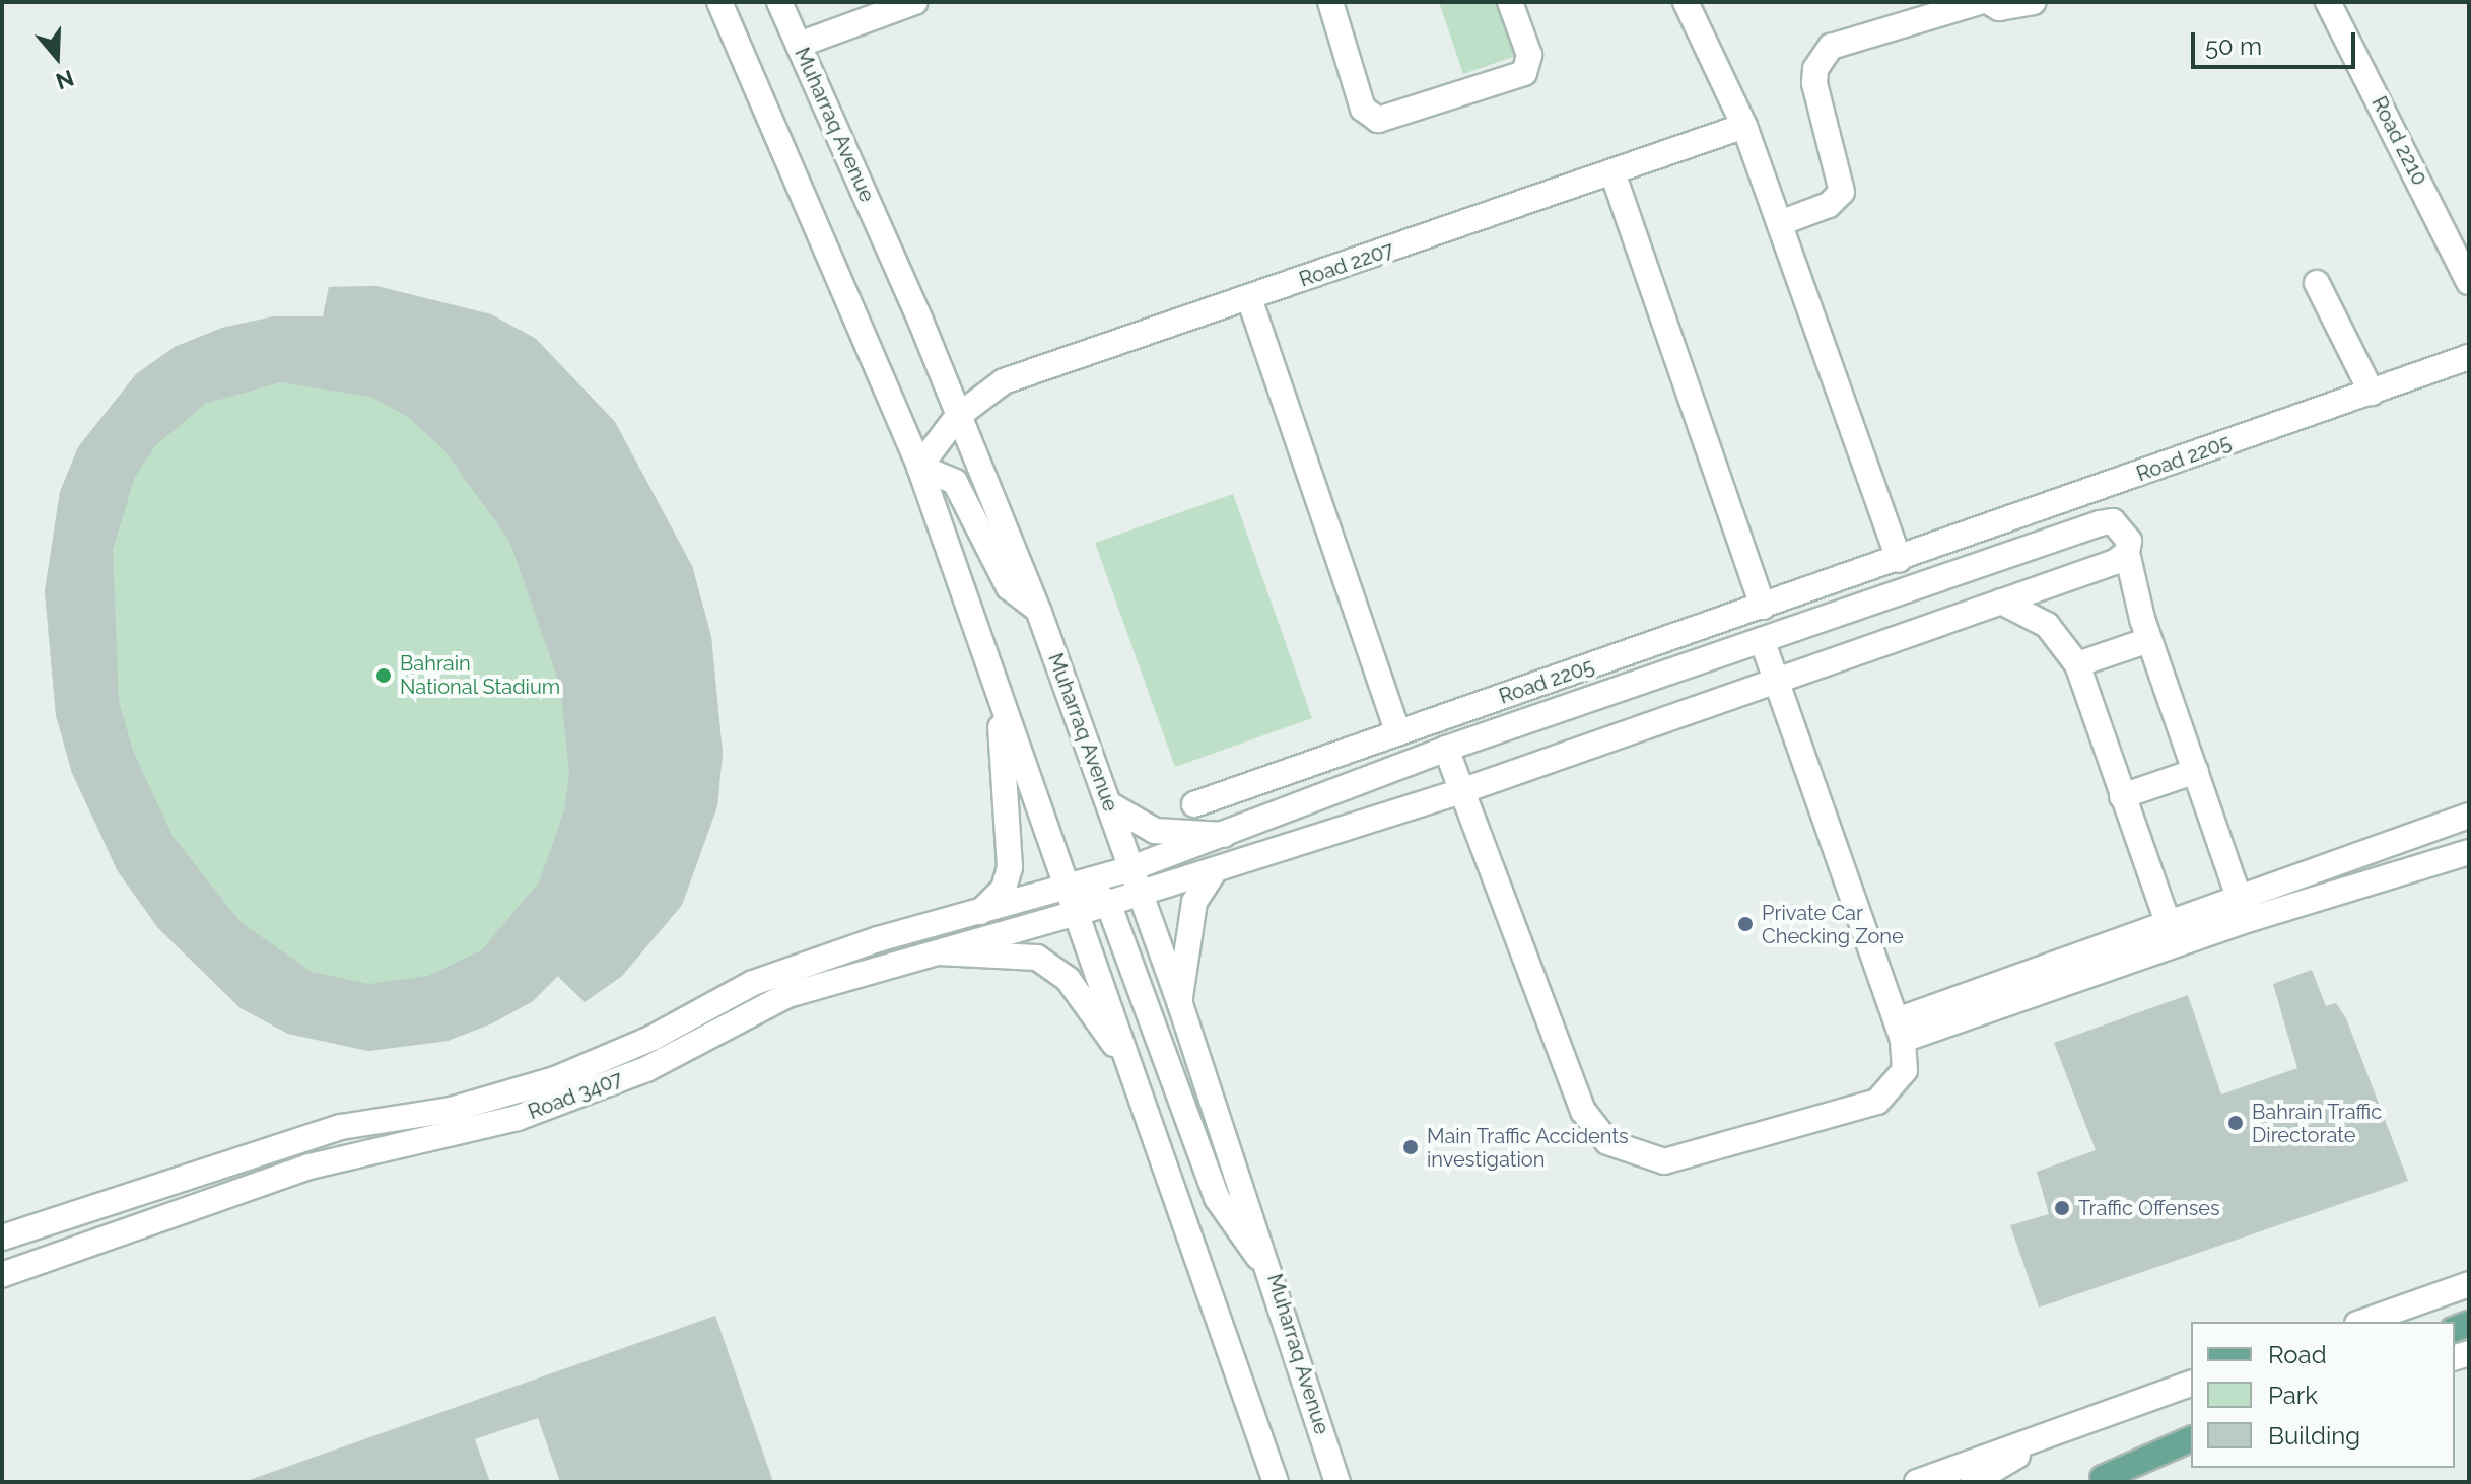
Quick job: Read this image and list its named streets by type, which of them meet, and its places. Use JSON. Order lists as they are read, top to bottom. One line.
{"streets":{"street":["Muharraq Avenue","Road 2210","Road 2207","Road 2205","Road 3407"]},"crossings":[["Muharraq Avenue","Road 2207"],["Muharraq Avenue","Road 3407"]],"places":["Bahrain National Stadium","Private Car Checking Zone","Bahrain Traffic Directorate","Main Traffic Accidents investigation","Traffic Offenses"],"legend":["Road","Park","Building"],"scale_bar":"50 m","north":"bottom"}
